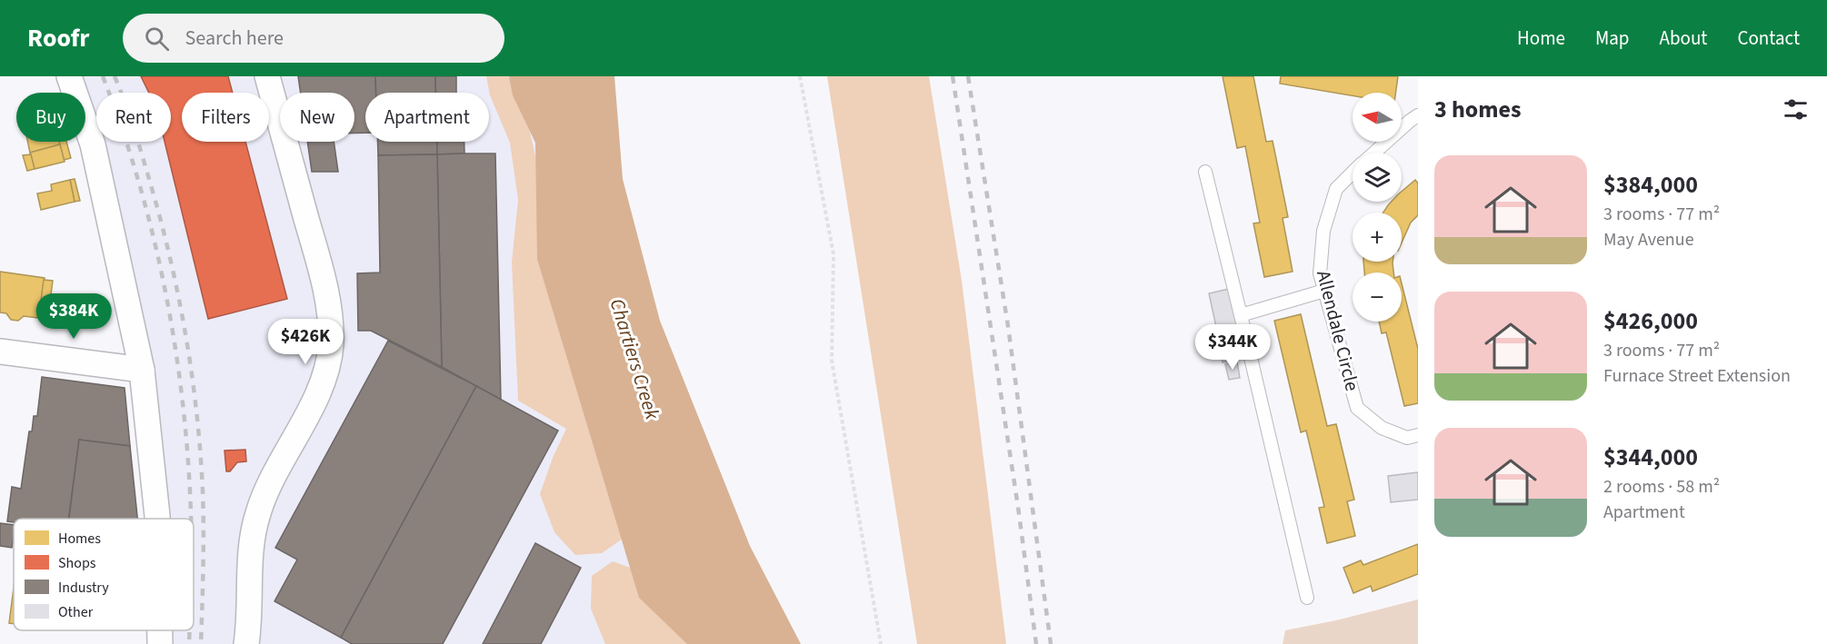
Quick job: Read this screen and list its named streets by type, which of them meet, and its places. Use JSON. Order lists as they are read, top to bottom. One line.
{"streets":{"lane":["Allendale Circle"]},"water":["Chartiers Creek"],"legend":["Homes","Shops","Industry","Other"],"north":"left","page":{"header":"Roofr","search":"Search here","nav":["Home","Map","About","Contact"],"heading":"3 homes","map_buttons":["+","−"],"chip":["Buy","Rent","Filters","New","Apartment"],"list":[{"name":"$384,000","note":"3 rooms · 77 m² · May Avenue"},{"name":"$426,000","note":"3 rooms · 77 m² · Furnace Street Extension"},{"name":"$344,000","note":"2 rooms · 58 m² · Apartment"}],"price":["$384K","$426K","$344K"]}}
